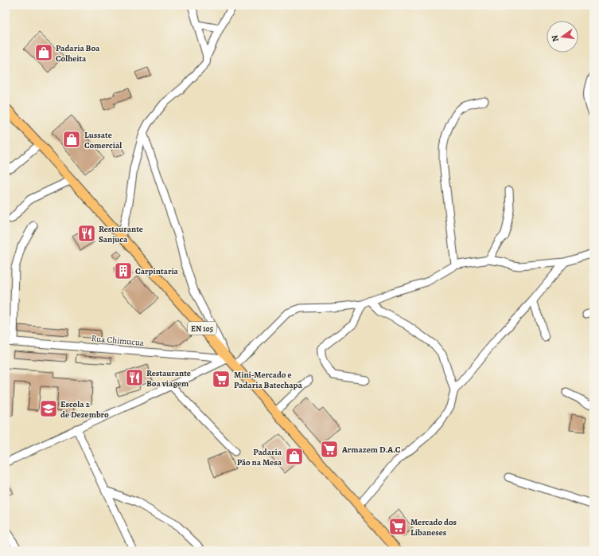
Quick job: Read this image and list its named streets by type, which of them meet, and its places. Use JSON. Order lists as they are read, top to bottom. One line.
{"streets":{"main road":["EN 105"],"street":["Rua Chimucua"]},"crossings":[["EN 105","Rua Chimucua"]],"places":{"shop":["Padaria Boa Colheita","Lussate Comercial","Padaria Pão na Mesa"],"restaurant":["Restaurante Sanjuca","Restaurante Boa viagem"],"building":["Carpintaria"],"supermarket":["Mini-Mercado e Padaria Batechapa","Armazem D.A.C","Mercado dos Libaneses"],"school or university":["Escola 2 de Dezembro"]},"north":"left"}
